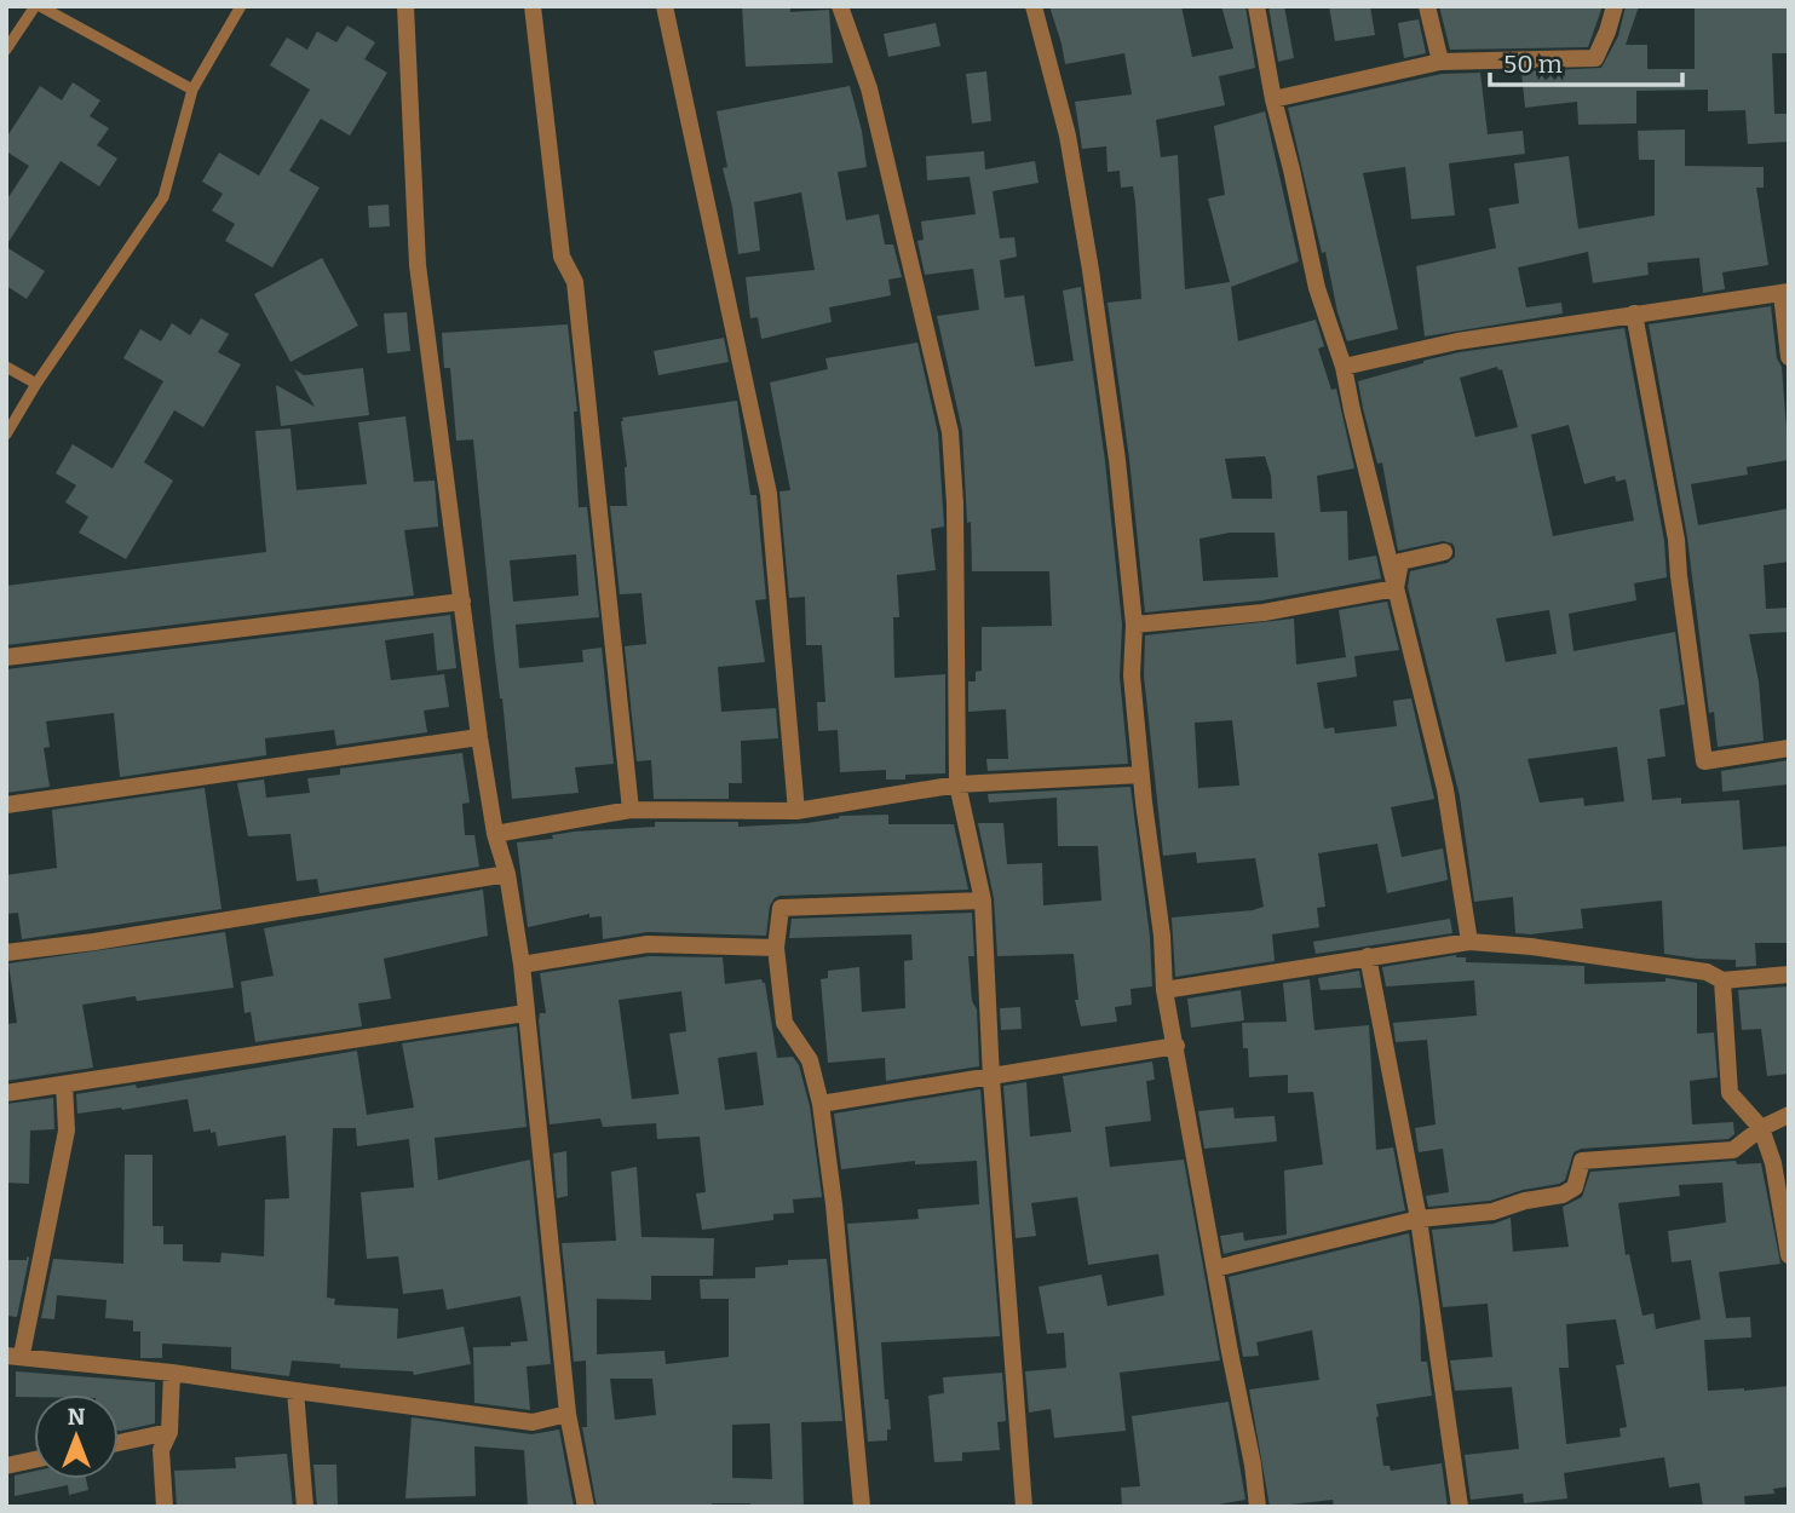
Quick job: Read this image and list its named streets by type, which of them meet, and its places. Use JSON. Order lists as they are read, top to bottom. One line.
{"scale_bar":"50 m","north":"top"}
